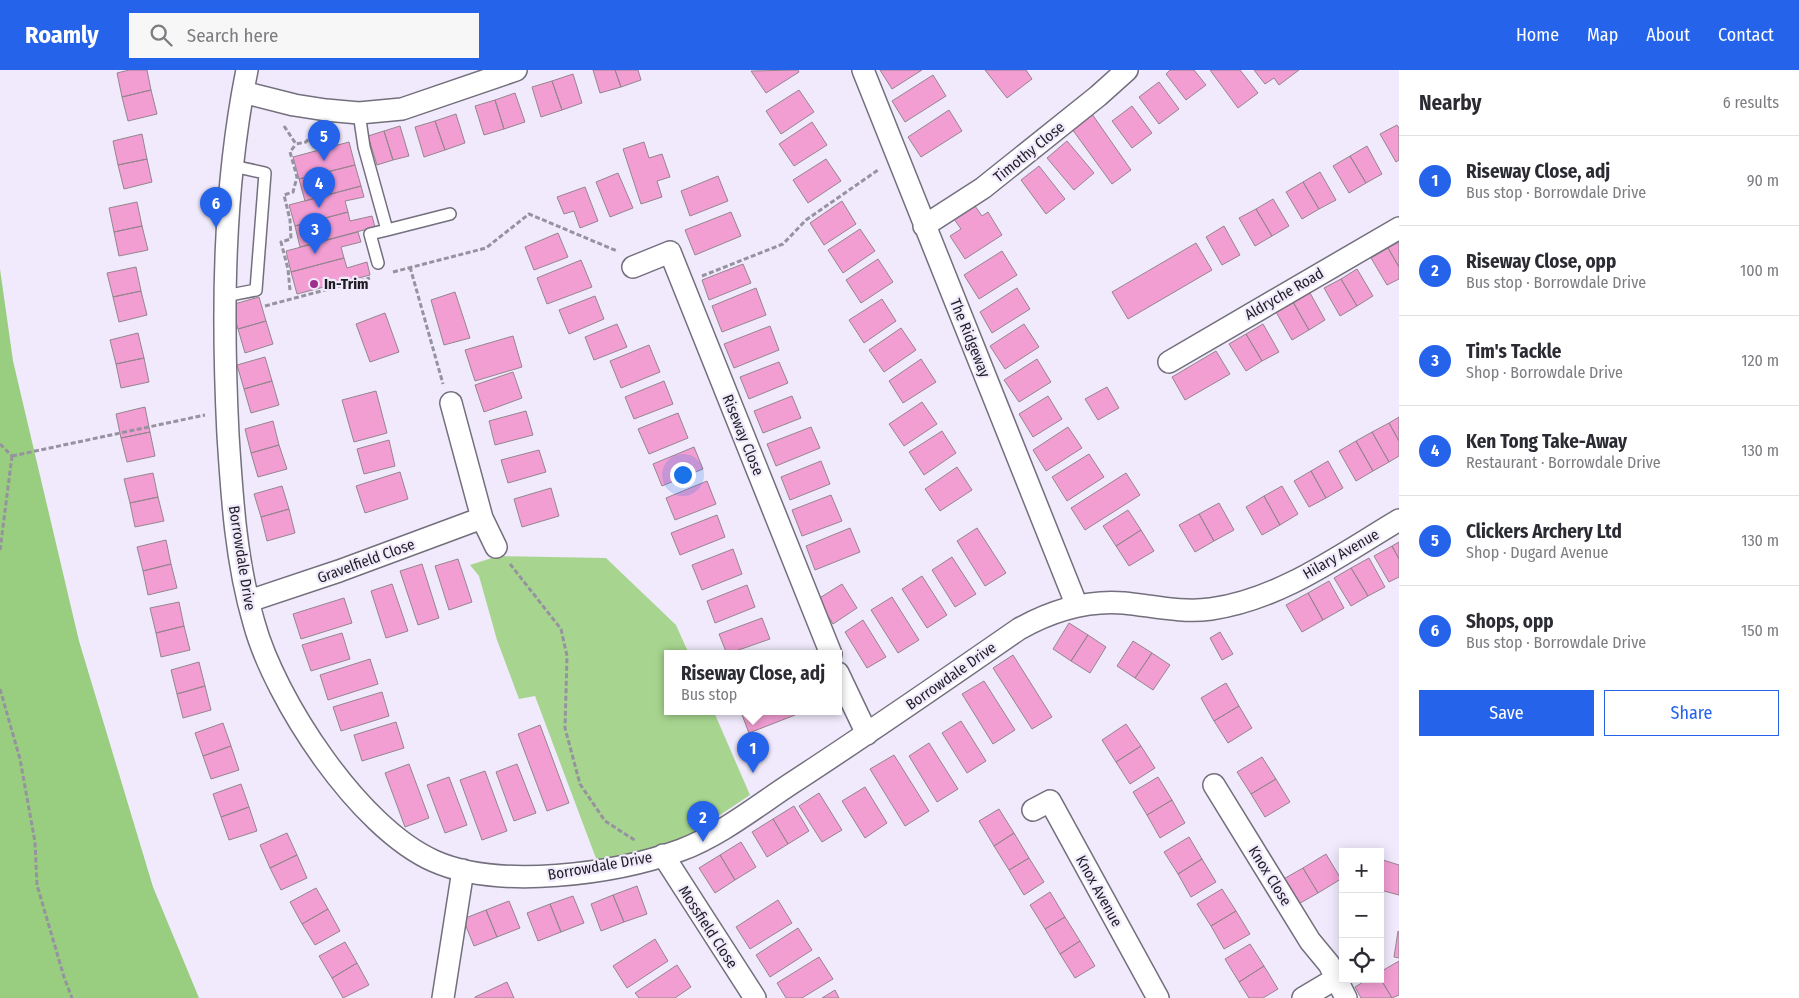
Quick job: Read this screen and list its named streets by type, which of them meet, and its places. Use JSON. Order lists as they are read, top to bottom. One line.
{"streets":{"street":["Timothy Close","Aldryche Road","The Ridgeway","Riseway Close","Hilary Avenue","Borrowdale Drive","Gravelfield Close","Knox Close","Knox Avenue","Mossfield Close"]},"crossings":[["Timothy Close","The Ridgeway"],["The Ridgeway","Borrowdale Drive"],["Hilary Avenue","Borrowdale Drive"],["Borrowdale Drive","Gravelfield Close"],["Borrowdale Drive","Mossfield Close"]],"places":["In-Trim"],"page":{"header":"Roamly","search":"Search here","nav":["Home","Map","About","Contact"],"heading":["Nearby","6 results"],"pins":["5","4","6","3","1","2"],"list":[{"mark":"1","name":"Riseway Close, adj","note":"Bus stop · Borrowdale Drive","value":"90 m"},{"mark":"2","name":"Riseway Close, opp","note":"Bus stop · Borrowdale Drive","value":"100 m"},{"mark":"3","name":"Tim's Tackle","note":"Shop · Borrowdale Drive","value":"120 m"},{"mark":"4","name":"Ken Tong Take-Away","note":"Restaurant · Borrowdale Drive","value":"130 m"},{"mark":"5","name":"Clickers Archery Ltd","note":"Shop · Dugard Avenue","value":"130 m"},{"mark":"6","name":"Shops, opp","note":"Bus stop · Borrowdale Drive","value":"150 m"}],"popup":["Riseway Close, adj","Bus stop"],"buttons":["Save","Share"],"map_buttons":["+","−"]}}
